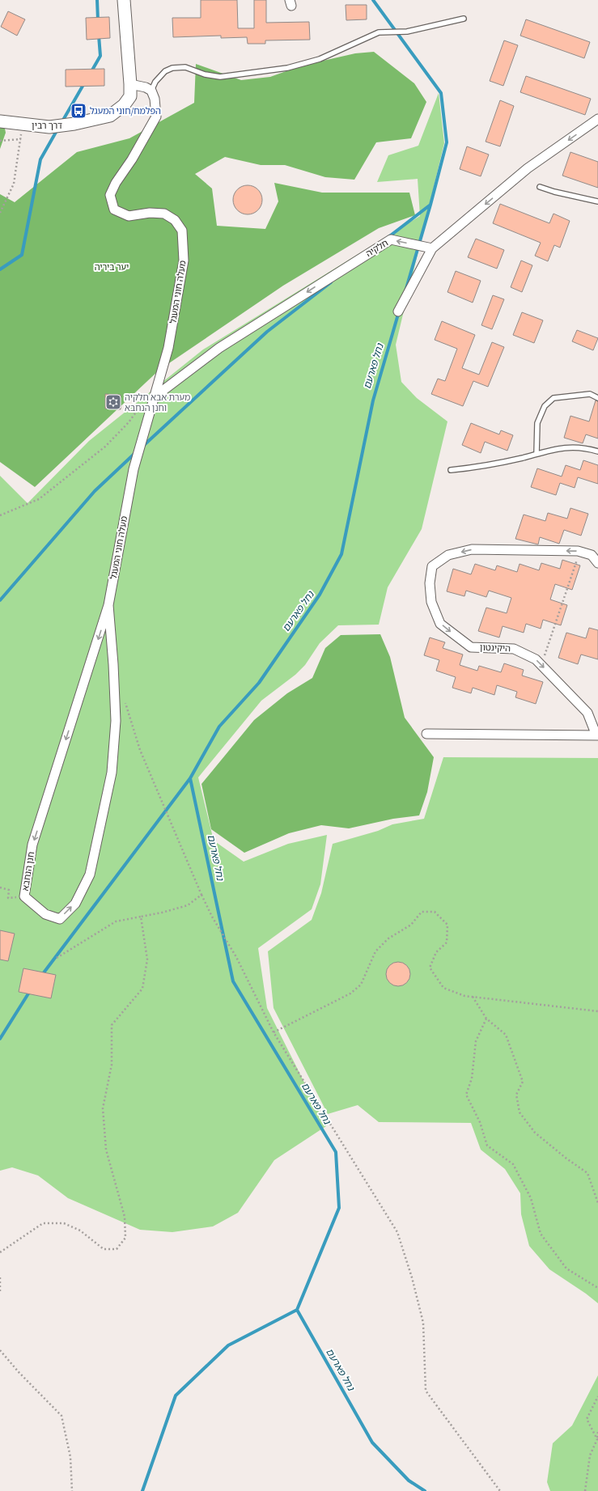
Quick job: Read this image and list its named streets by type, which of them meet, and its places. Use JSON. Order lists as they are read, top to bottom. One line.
{"streets":{"street":["דרך רבין","חלקיה","מעלה חוני המעגל","היקינטון","חנן הנחבא"]},"crossings":[["חלקיה","מעלה חוני המעגל"],["מעלה חוני המעגל","חנן הנחבא"]],"one_way":["חלקיה"],"water":["נחל פארעם"],"parks":["יער ביריה"],"places":{"bus stop":["הפלמח/חוני המעגל"],"synagogue":["מערת אבא חלקיה וחנן הנחבא"]}}
